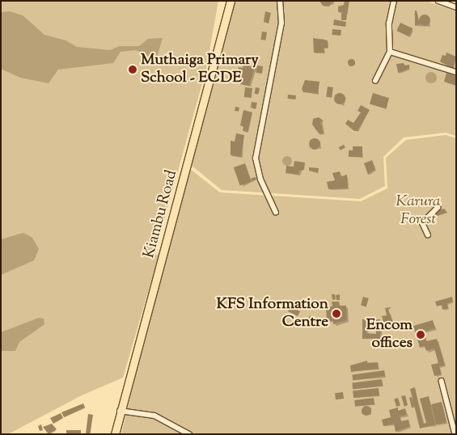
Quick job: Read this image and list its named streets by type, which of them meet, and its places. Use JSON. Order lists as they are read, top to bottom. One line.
{"streets":{"highway":["Kiambu Road"]},"parks":["Karura Forest"],"places":["Muthaiga Primary School - ECDE","KFS Information Centre","Encom offices"]}
